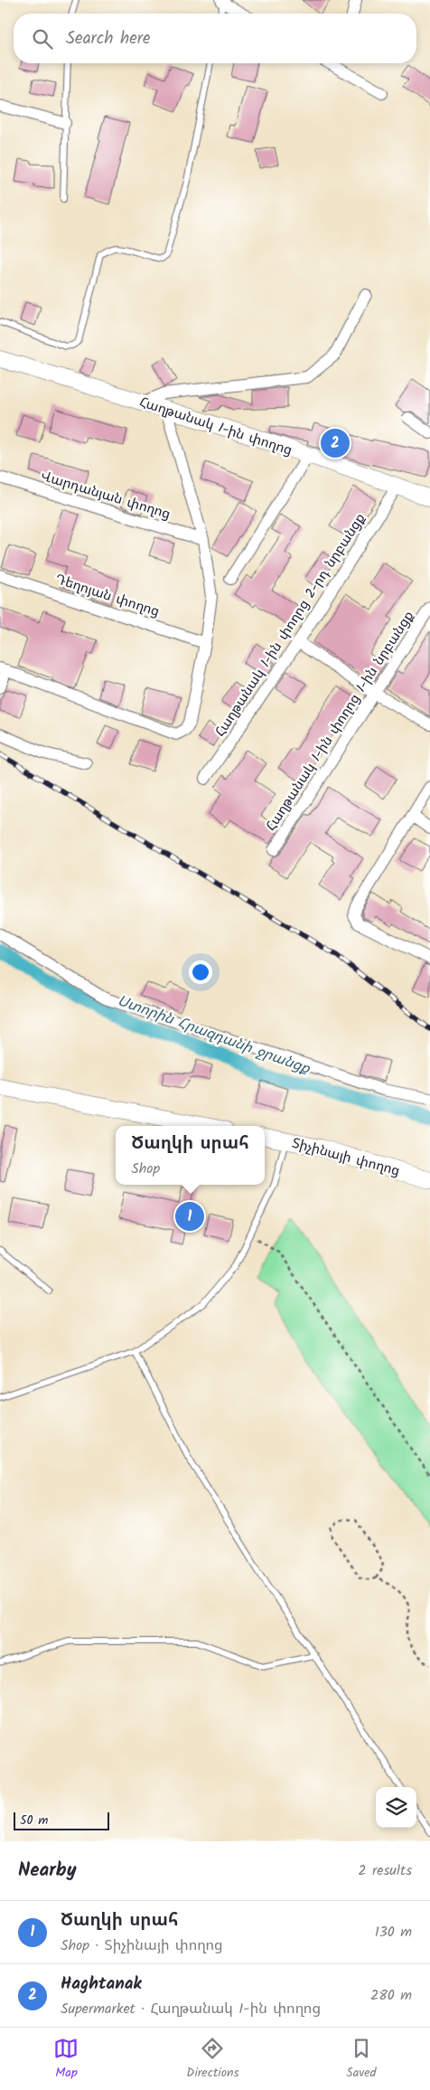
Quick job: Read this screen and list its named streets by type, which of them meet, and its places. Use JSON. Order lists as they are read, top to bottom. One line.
{"streets":{"main road":["Հաղթանակ 1-ին փողոց","Տիչինայի փողոց"],"street":["Վարդանյան փողոց","Դեղոյան փողոց","Հաղթանակ 1-ին փողոց 2-րդ նրբանցք","Հաղթանակ 1-ին փողոց 1-ին նրբանցք"]},"crossings":[["Հաղթանակ 1-ին փողոց","Հաղթանակ 1-ին փողոց 2-րդ նրբանցք"]],"water":["Ստորին Հրազդանի ջրանցք"],"scale_bar":"50 m","page":{"search":"Search here","pins":["2","1"],"popup":["Ծաղկի սրահ","Shop"],"scale":"50 m","heading":["Nearby","2 results"],"list":[{"mark":"1","name":"Ծաղկի սրահ","note":"Shop · Տիչինայի փողոց","value":"130 m"},{"mark":"2","name":"Haghtanak","note":"Supermarket · Հաղթանակ 1-ին փողոց","value":"280 m"}],"nav":["Map","Directions","Saved"]}}
